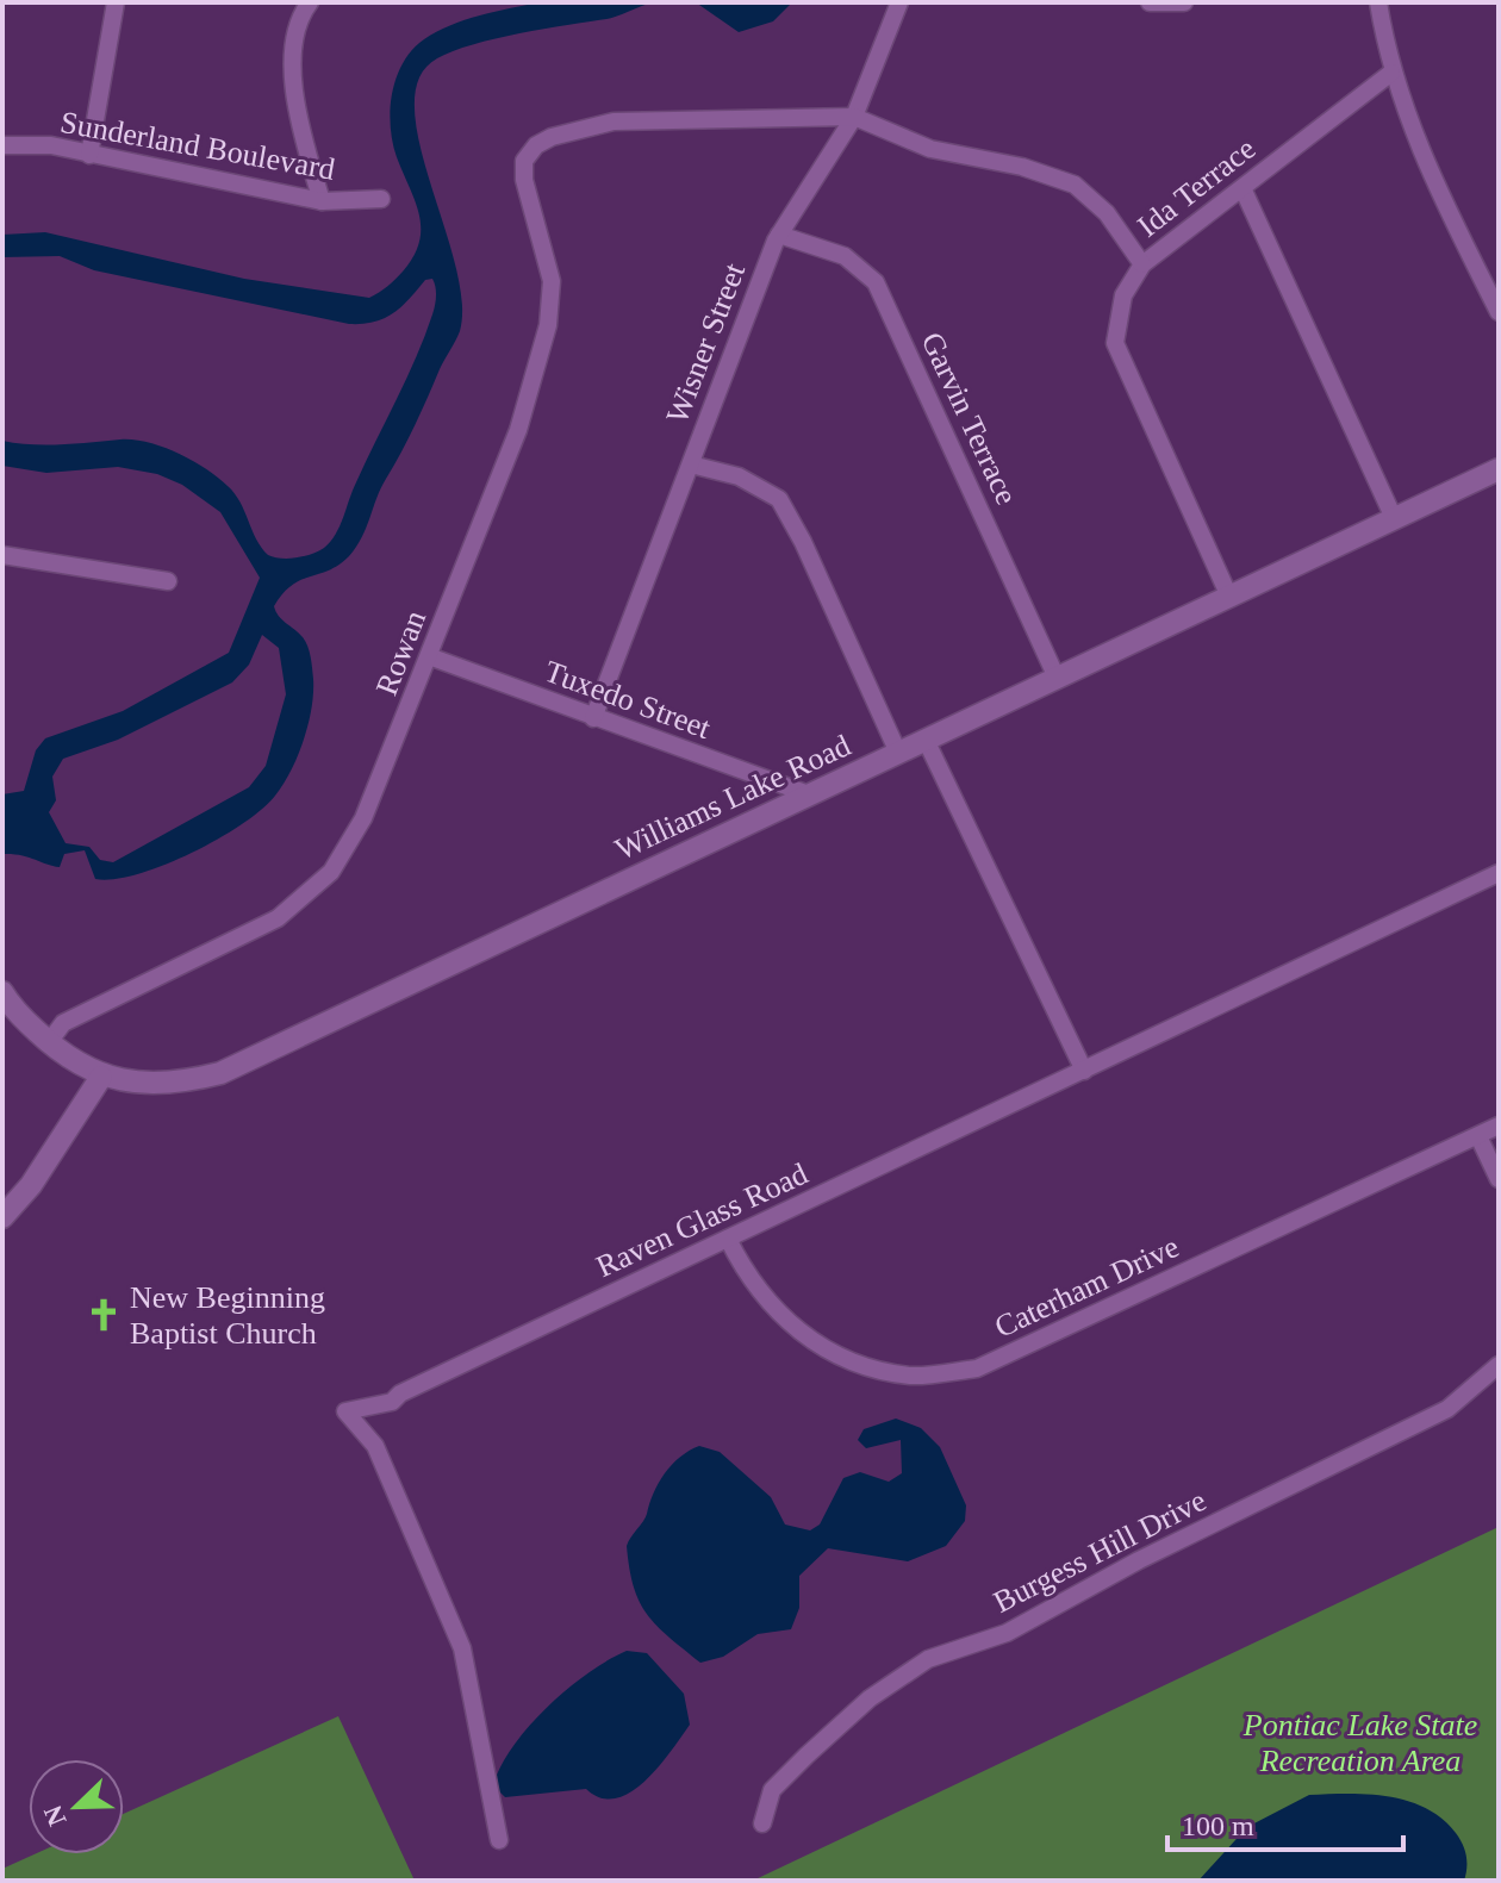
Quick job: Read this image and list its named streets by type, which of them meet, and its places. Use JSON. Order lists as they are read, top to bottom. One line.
{"streets":{"main road":["Williams Lake Road"],"street":["Sunderland Boulevard","Ida Terrace","Wisner Street","Garvin Terrace","Rowan","Tuxedo Street","Raven Glass Road","Caterham Drive","Burgess Hill Drive"]},"crossings":[["Ida Terrace","Williams Lake Road"],["Wisner Street","Garvin Terrace"],["Wisner Street","Rowan"],["Wisner Street","Tuxedo Street"],["Garvin Terrace","Williams Lake Road"],["Rowan","Tuxedo Street"],["Rowan","Williams Lake Road"],["Tuxedo Street","Williams Lake Road"],["Raven Glass Road","Caterham Drive"]],"parks":["Pontiac Lake State Recreation Area"],"places":{"church":["New Beginning Baptist Church"]},"scale_bar":"100 m","north":"bottom left"}
